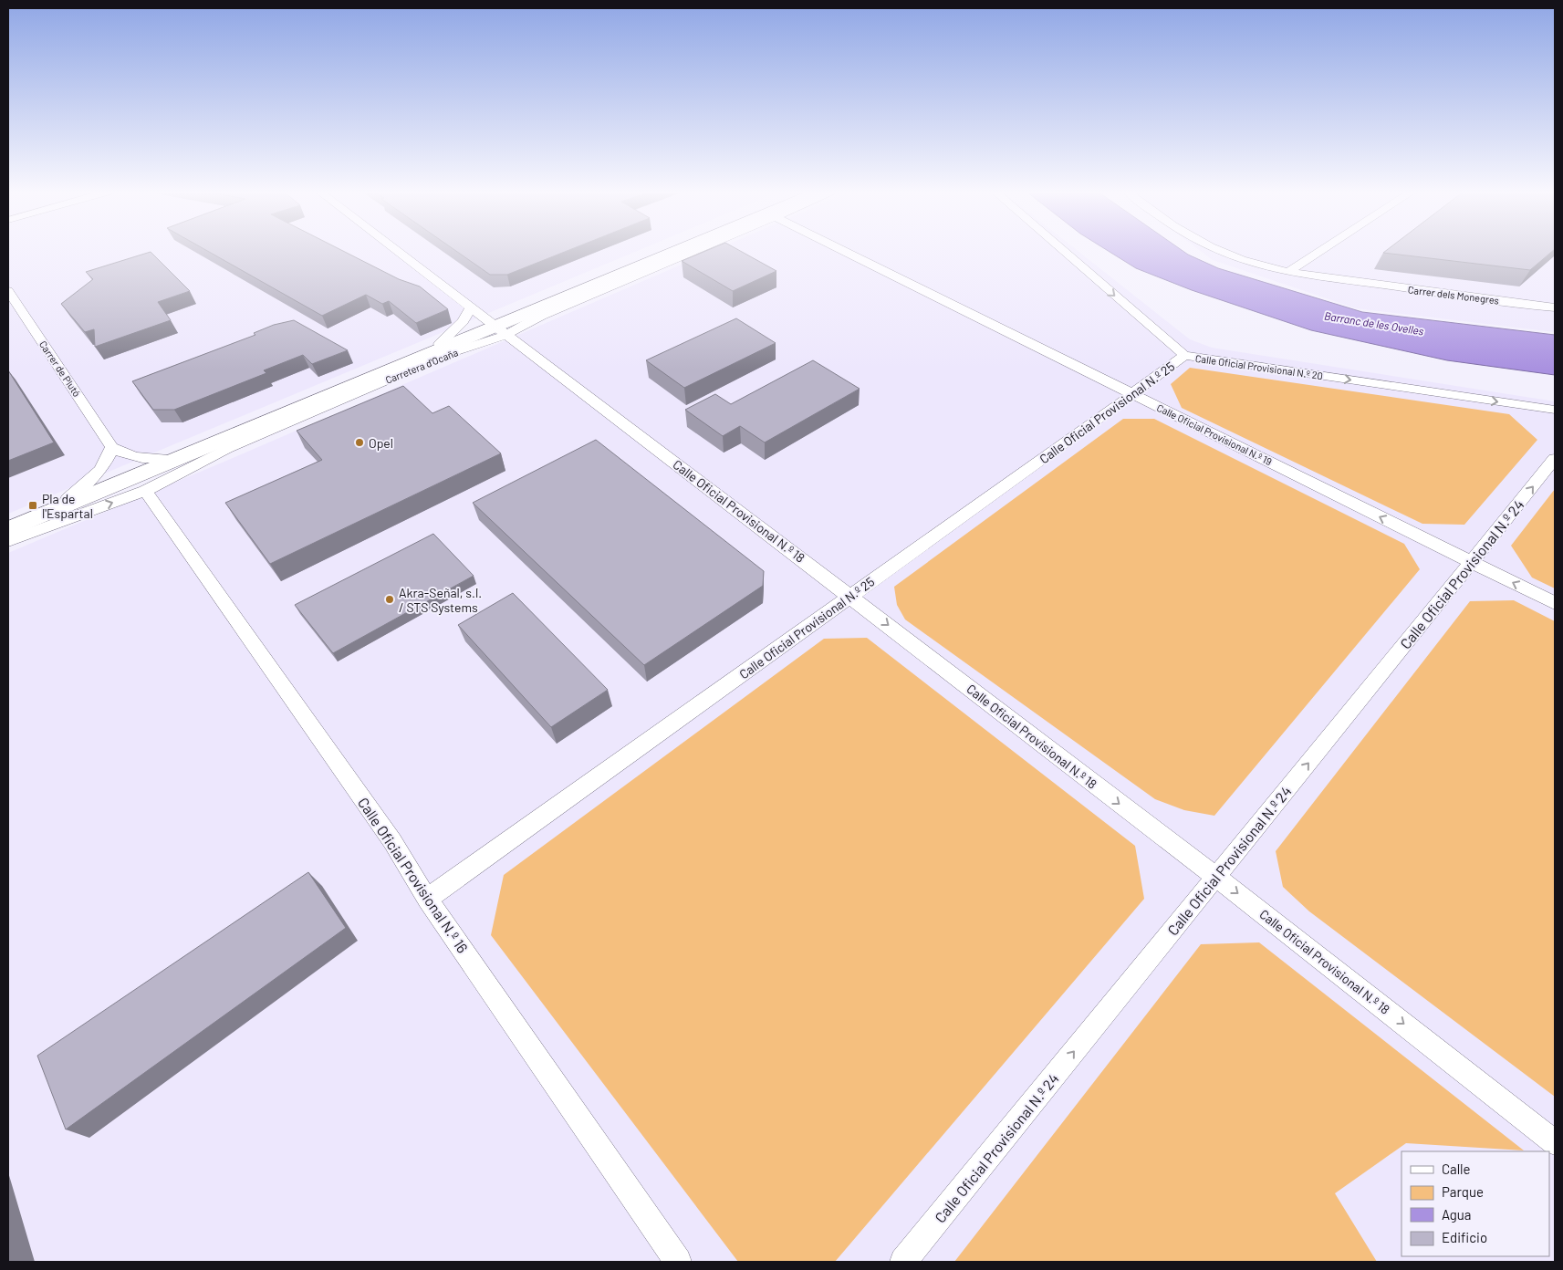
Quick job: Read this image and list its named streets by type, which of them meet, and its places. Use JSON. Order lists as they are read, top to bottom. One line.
{"streets":{"main road":["Carretera d'Ocaña"],"street":["Carrer dels Monegres","Calle Oficial Provisional N.º 20","Carrer de Plutó","Calle Oficial Provisional N.º 25","Calle Oficial Provisional N.º 19","Calle Oficial Provisional N.º 18","Calle Oficial Provisional N.º 24","Calle Oficial Provisional N.º 16"]},"crossings":[["Carretera d'Ocaña","Calle Oficial Provisional N.º 18"],["Carretera d'Ocaña","Calle Oficial Provisional N.º 16"],["Calle Oficial Provisional N.º 20","Calle Oficial Provisional N.º 25"],["Calle Oficial Provisional N.º 25","Calle Oficial Provisional N.º 19"],["Calle Oficial Provisional N.º 25","Calle Oficial Provisional N.º 18"],["Calle Oficial Provisional N.º 25","Calle Oficial Provisional N.º 16"],["Calle Oficial Provisional N.º 19","Calle Oficial Provisional N.º 24"],["Calle Oficial Provisional N.º 18","Calle Oficial Provisional N.º 24"]],"one_way":["Calle Oficial Provisional N.º 20","Calle Oficial Provisional N.º 19","Calle Oficial Provisional N.º 18","Calle Oficial Provisional N.º 24"],"water":["Barranc de les Ovelles"],"places":{"other":["Opel","Akra-Señal, s.l. / STS Systems"],"transit":["Pla de l'Espartal"]},"legend":["Calle","Parque","Agua","Edificio"]}
